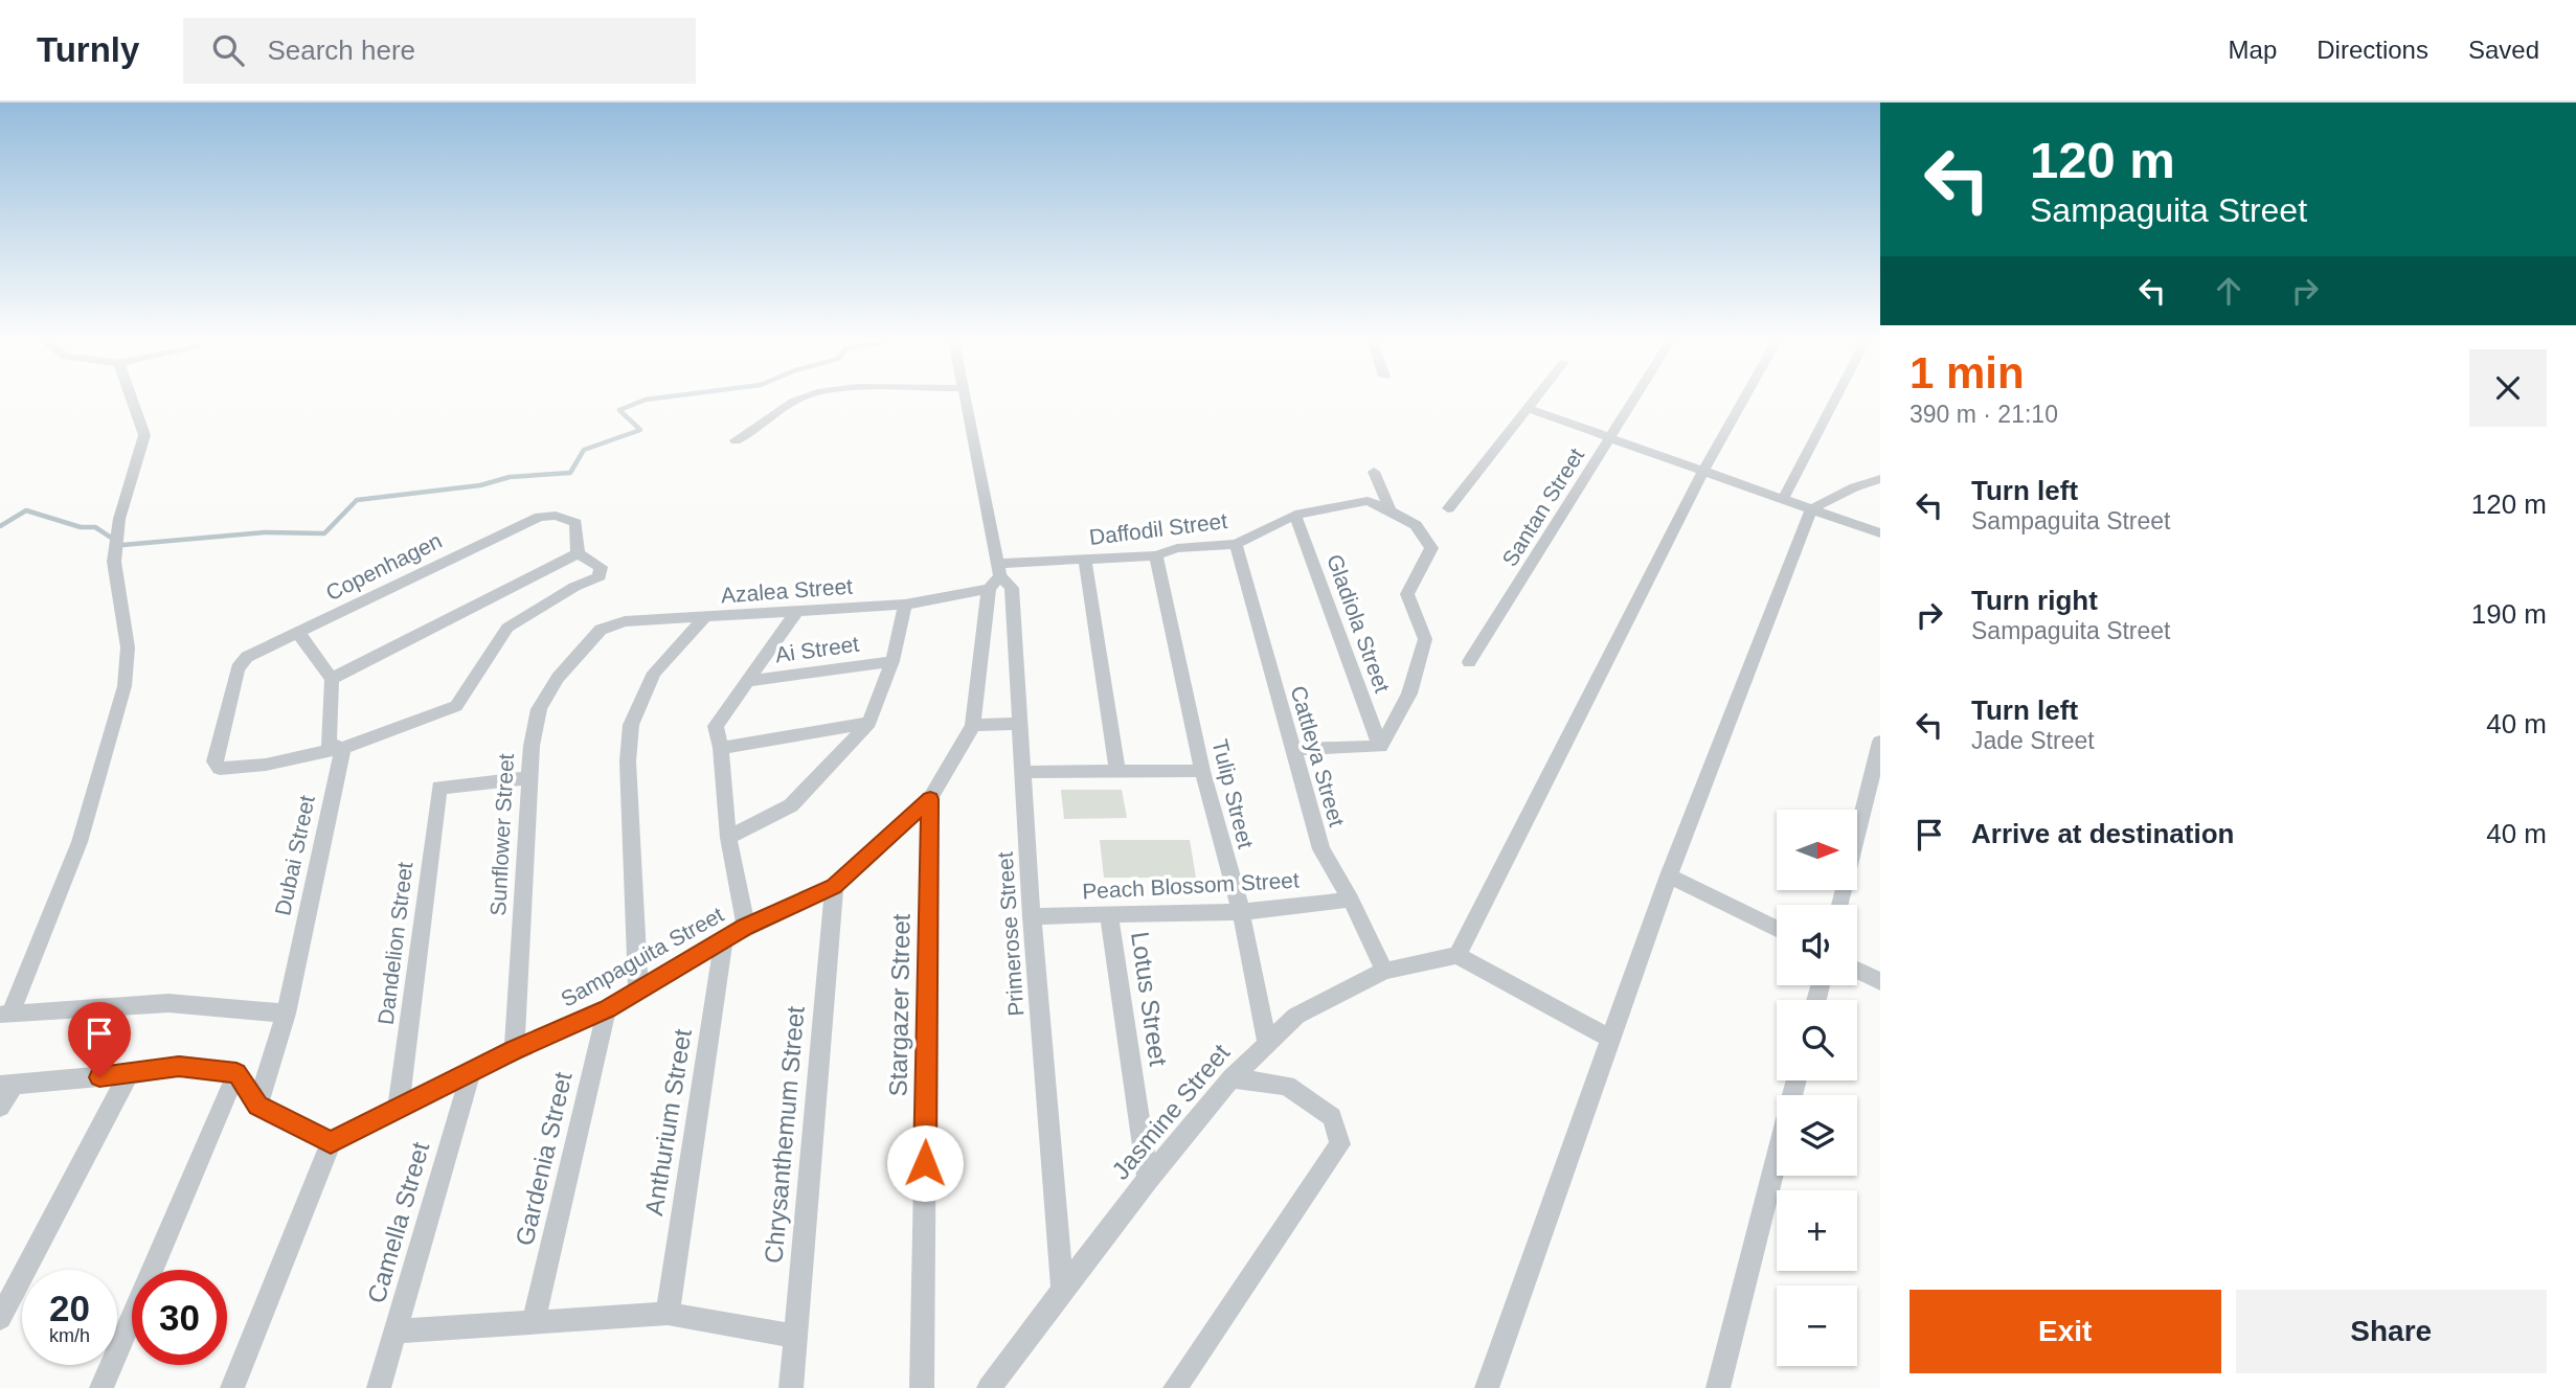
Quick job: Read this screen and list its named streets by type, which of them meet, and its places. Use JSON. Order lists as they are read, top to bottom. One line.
{"streets":{"street":["Santan Street","Daffodil Street","Copenhagen","Azalea Street","Gladiola Street","Ai Street","Cattleya Street","Tulip Street","Sunflower Street","Dubai Street","Peach Blossom Street","Primerose Street","Dandelion Street","Sampaguita Street","Lotus Street","Stargazer Street","Jasmine Street","Anthurium Street","Chrysanthemum Street","Gardenia Street","Camella Street"]},"crossings":[["Daffodil Street","Azalea Street"],["Daffodil Street","Gladiola Street"],["Daffodil Street","Cattleya Street"],["Daffodil Street","Tulip Street"],["Daffodil Street","Primerose Street"],["Daffodil Street","Sampaguita Street"],["Copenhagen","Dubai Street"],["Azalea Street","Sunflower Street"],["Azalea Street","Primerose Street"],["Azalea Street","Sampaguita Street"],["Cattleya Street","Peach Blossom Street"],["Cattleya Street","Jasmine Street"],["Tulip Street","Peach Blossom Street"],["Tulip Street","Jasmine Street"],["Sunflower Street","Dandelion Street"],["Sunflower Street","Sampaguita Street"],["Peach Blossom Street","Primerose Street"],["Peach Blossom Street","Lotus Street"],["Primerose Street","Sampaguita Street"],["Primerose Street","Jasmine Street"],["Dandelion Street","Sampaguita Street"],["Sampaguita Street","Stargazer Street"],["Sampaguita Street","Anthurium Street"],["Sampaguita Street","Chrysanthemum Street"],["Sampaguita Street","Gardenia Street"],["Sampaguita Street","Camella Street"],["Lotus Street","Jasmine Street"]],"north":"right","page":{"header":"Turnly","search":"Search here","nav":["Map","Directions","Saved"],"turn":["120 m","Sampaguita Street"],"heading":["1 min","390 m · 21:10"],"list":[{"name":"Turn left","note":"Sampaguita Street","value":"120 m"},{"name":"Turn right","note":"Sampaguita Street","value":"190 m"},{"name":"Turn left","note":"Jade Street","value":"40 m"},{"name":"Arrive at destination","value":"40 m"}],"map_buttons":["+","−"],"speed":"20 km/h","limit":"30","buttons":["Exit","Share"]}}
